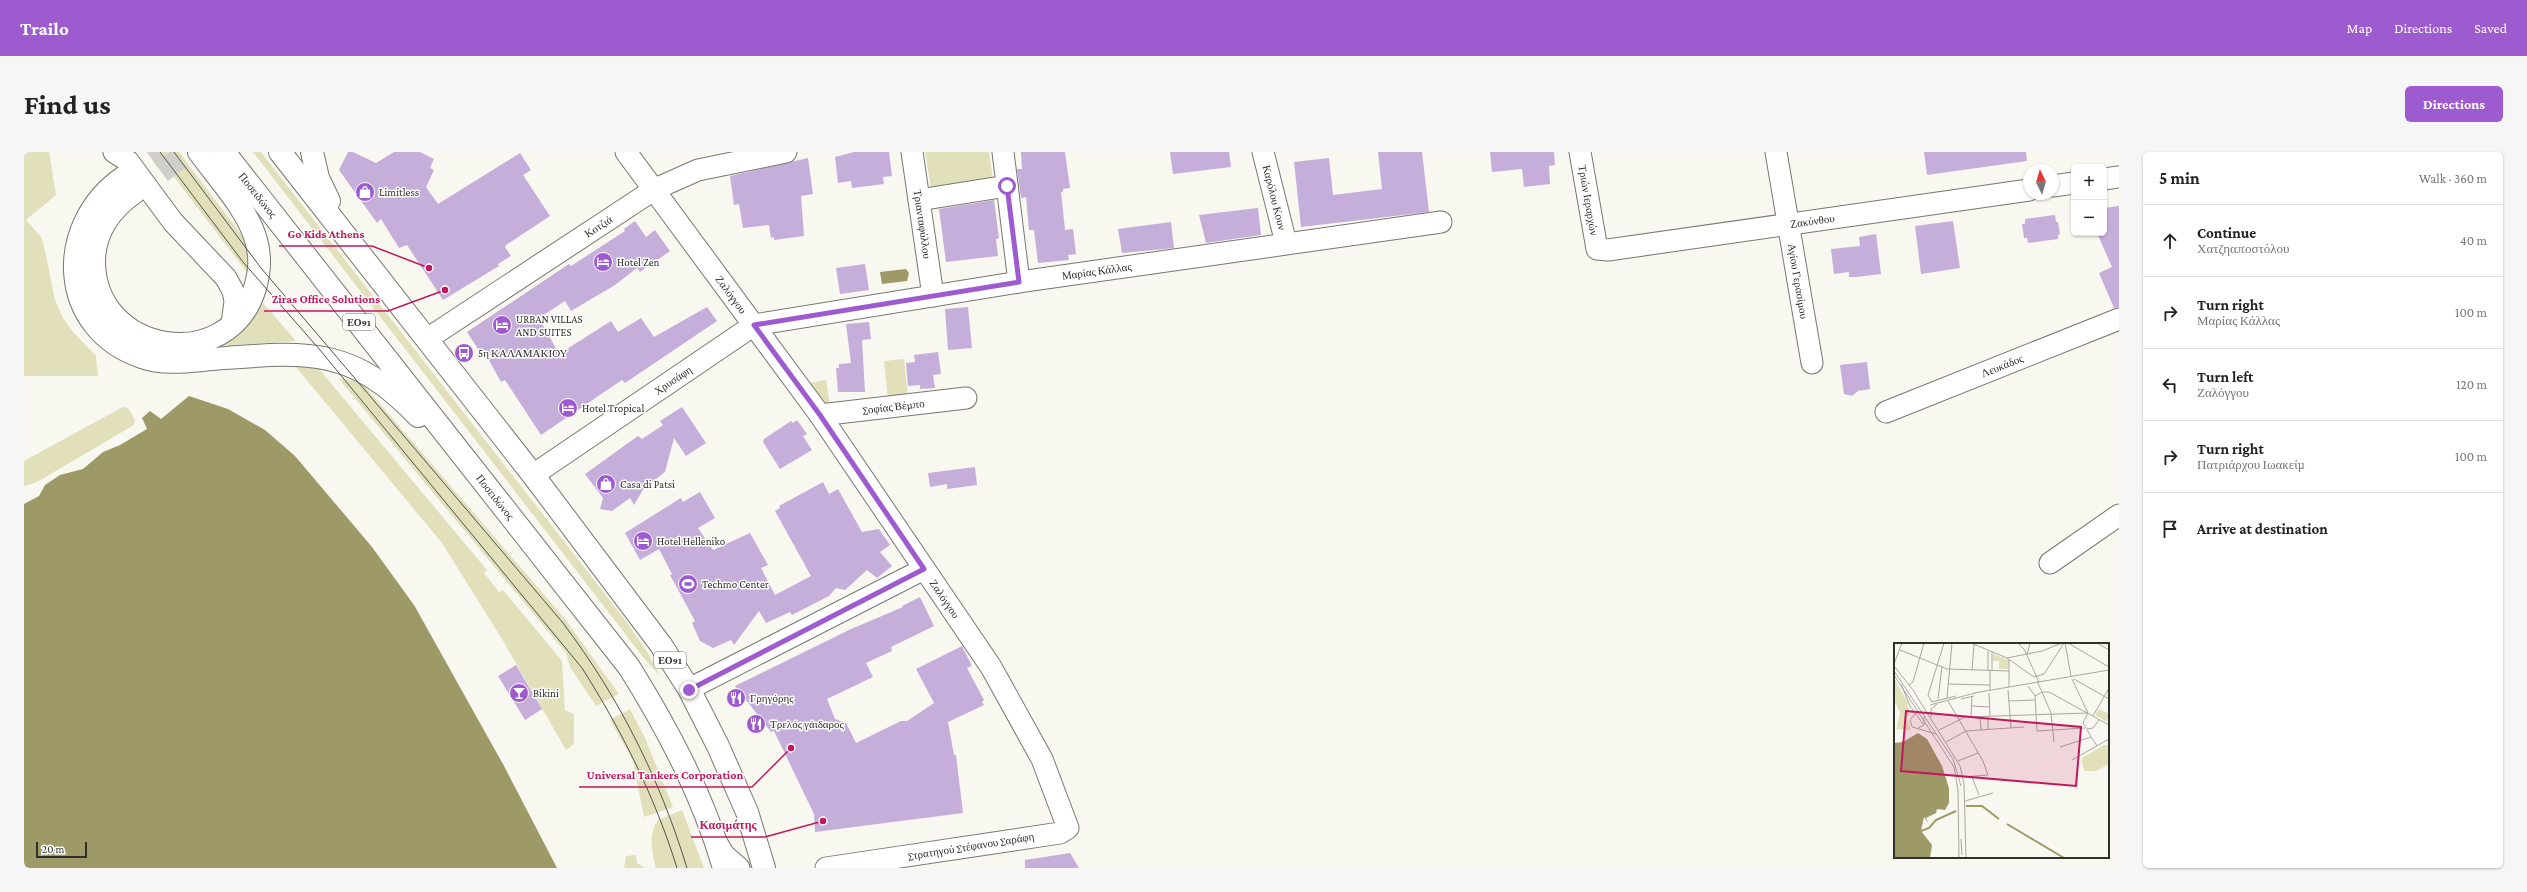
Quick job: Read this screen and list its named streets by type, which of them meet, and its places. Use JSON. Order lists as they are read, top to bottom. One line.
{"streets":{"highway":["Ποσειδώνος","ΕΟ91"],"street":["Καρόλου Κουν","Τριών Ιεραρχών","Ζακύνθου","Τριανταφύλλου","Κοτζιά","Μαρίας Κάλλας","Αγίου Γερασίμου","Ζαλόγγου","Λευκάδος","Χρυσάφη","Σοφίας Βέμπο","Στρατηγού Στέφανου Σαράφη"]},"crossings":[["Καρόλου Κουν","Μαρίας Κάλλας"],["Τριών Ιεραρχών","Ζακύνθου"],["Ζακύνθου","Αγίου Γερασίμου"],["Τριανταφύλλου","Μαρίας Κάλλας"],["Κοτζιά","Ζαλόγγου"],["Κοτζιά","ΕΟ91"],["Μαρίας Κάλλας","Ζαλόγγου"],["Μαρίας Κάλλας","Χρυσάφη"],["Ζαλόγγου","Χρυσάφη"],["Ζαλόγγου","Σοφίας Βέμπο"],["Ζαλόγγου","Στρατηγού Στέφανου Σαράφη"],["ΕΟ91","Χρυσάφη"]],"places":{"shop":["Limitless","Casa di Patsi"],"hotel":["Hotel Zen","URBAN VILLAS AND SUITES","Hotel Tropical","Hotel Helleniko"],"other":["Go Kids Athens","Ziras Office Solutions","Universal Tankers Corporation","Κασιμάτης"],"bus stop":["5η ΚΑΛΑΜΑΚΙΟΥ"],"sports":["Techmo Center"],"bar":["Bikini"],"restaurant":["Γρηγόρης","Τρελός γάιδαρος"]},"scale_bar":"20 m","north":"top","page":{"header":"Trailo","nav":["Map","Directions","Saved"],"buttons":"Directions","title":"Find us","heading":["5 min","Walk · 360 m"],"map_buttons":["+","−"],"list":[["Continue","Χατζηαποστόλου","40 m"],["Turn right","Μαρίας Κάλλας","100 m"],["Turn left","Ζαλόγγου","120 m"],["Turn right","Πατριάρχου Ιωακείμ","100 m"],"Arrive at destination"],"scale":"20 m"}}
